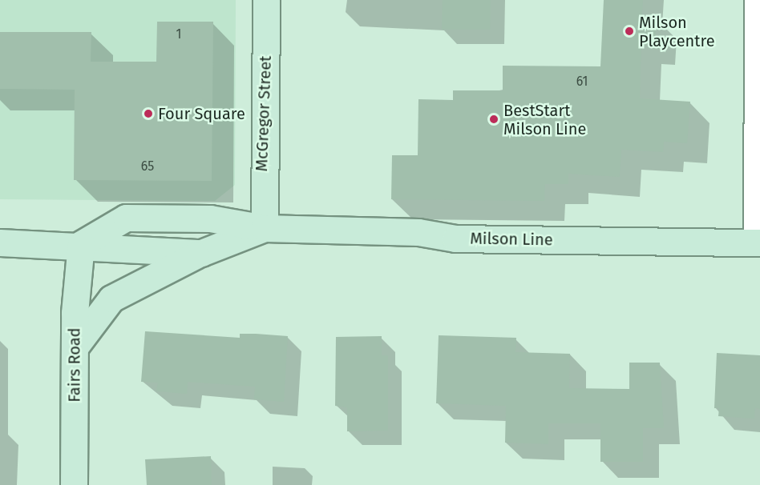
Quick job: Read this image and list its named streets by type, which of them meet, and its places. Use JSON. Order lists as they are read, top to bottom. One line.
{"streets":{"main road":["McGregor Street","Milson Line","Fairs Road"]},"crossings":[["McGregor Street","Milson Line"],["Milson Line","Fairs Road"]],"places":["Milson Playcentre","Four Square","BestStart Milson Line"],"house_numbers":["1","61","65"]}
